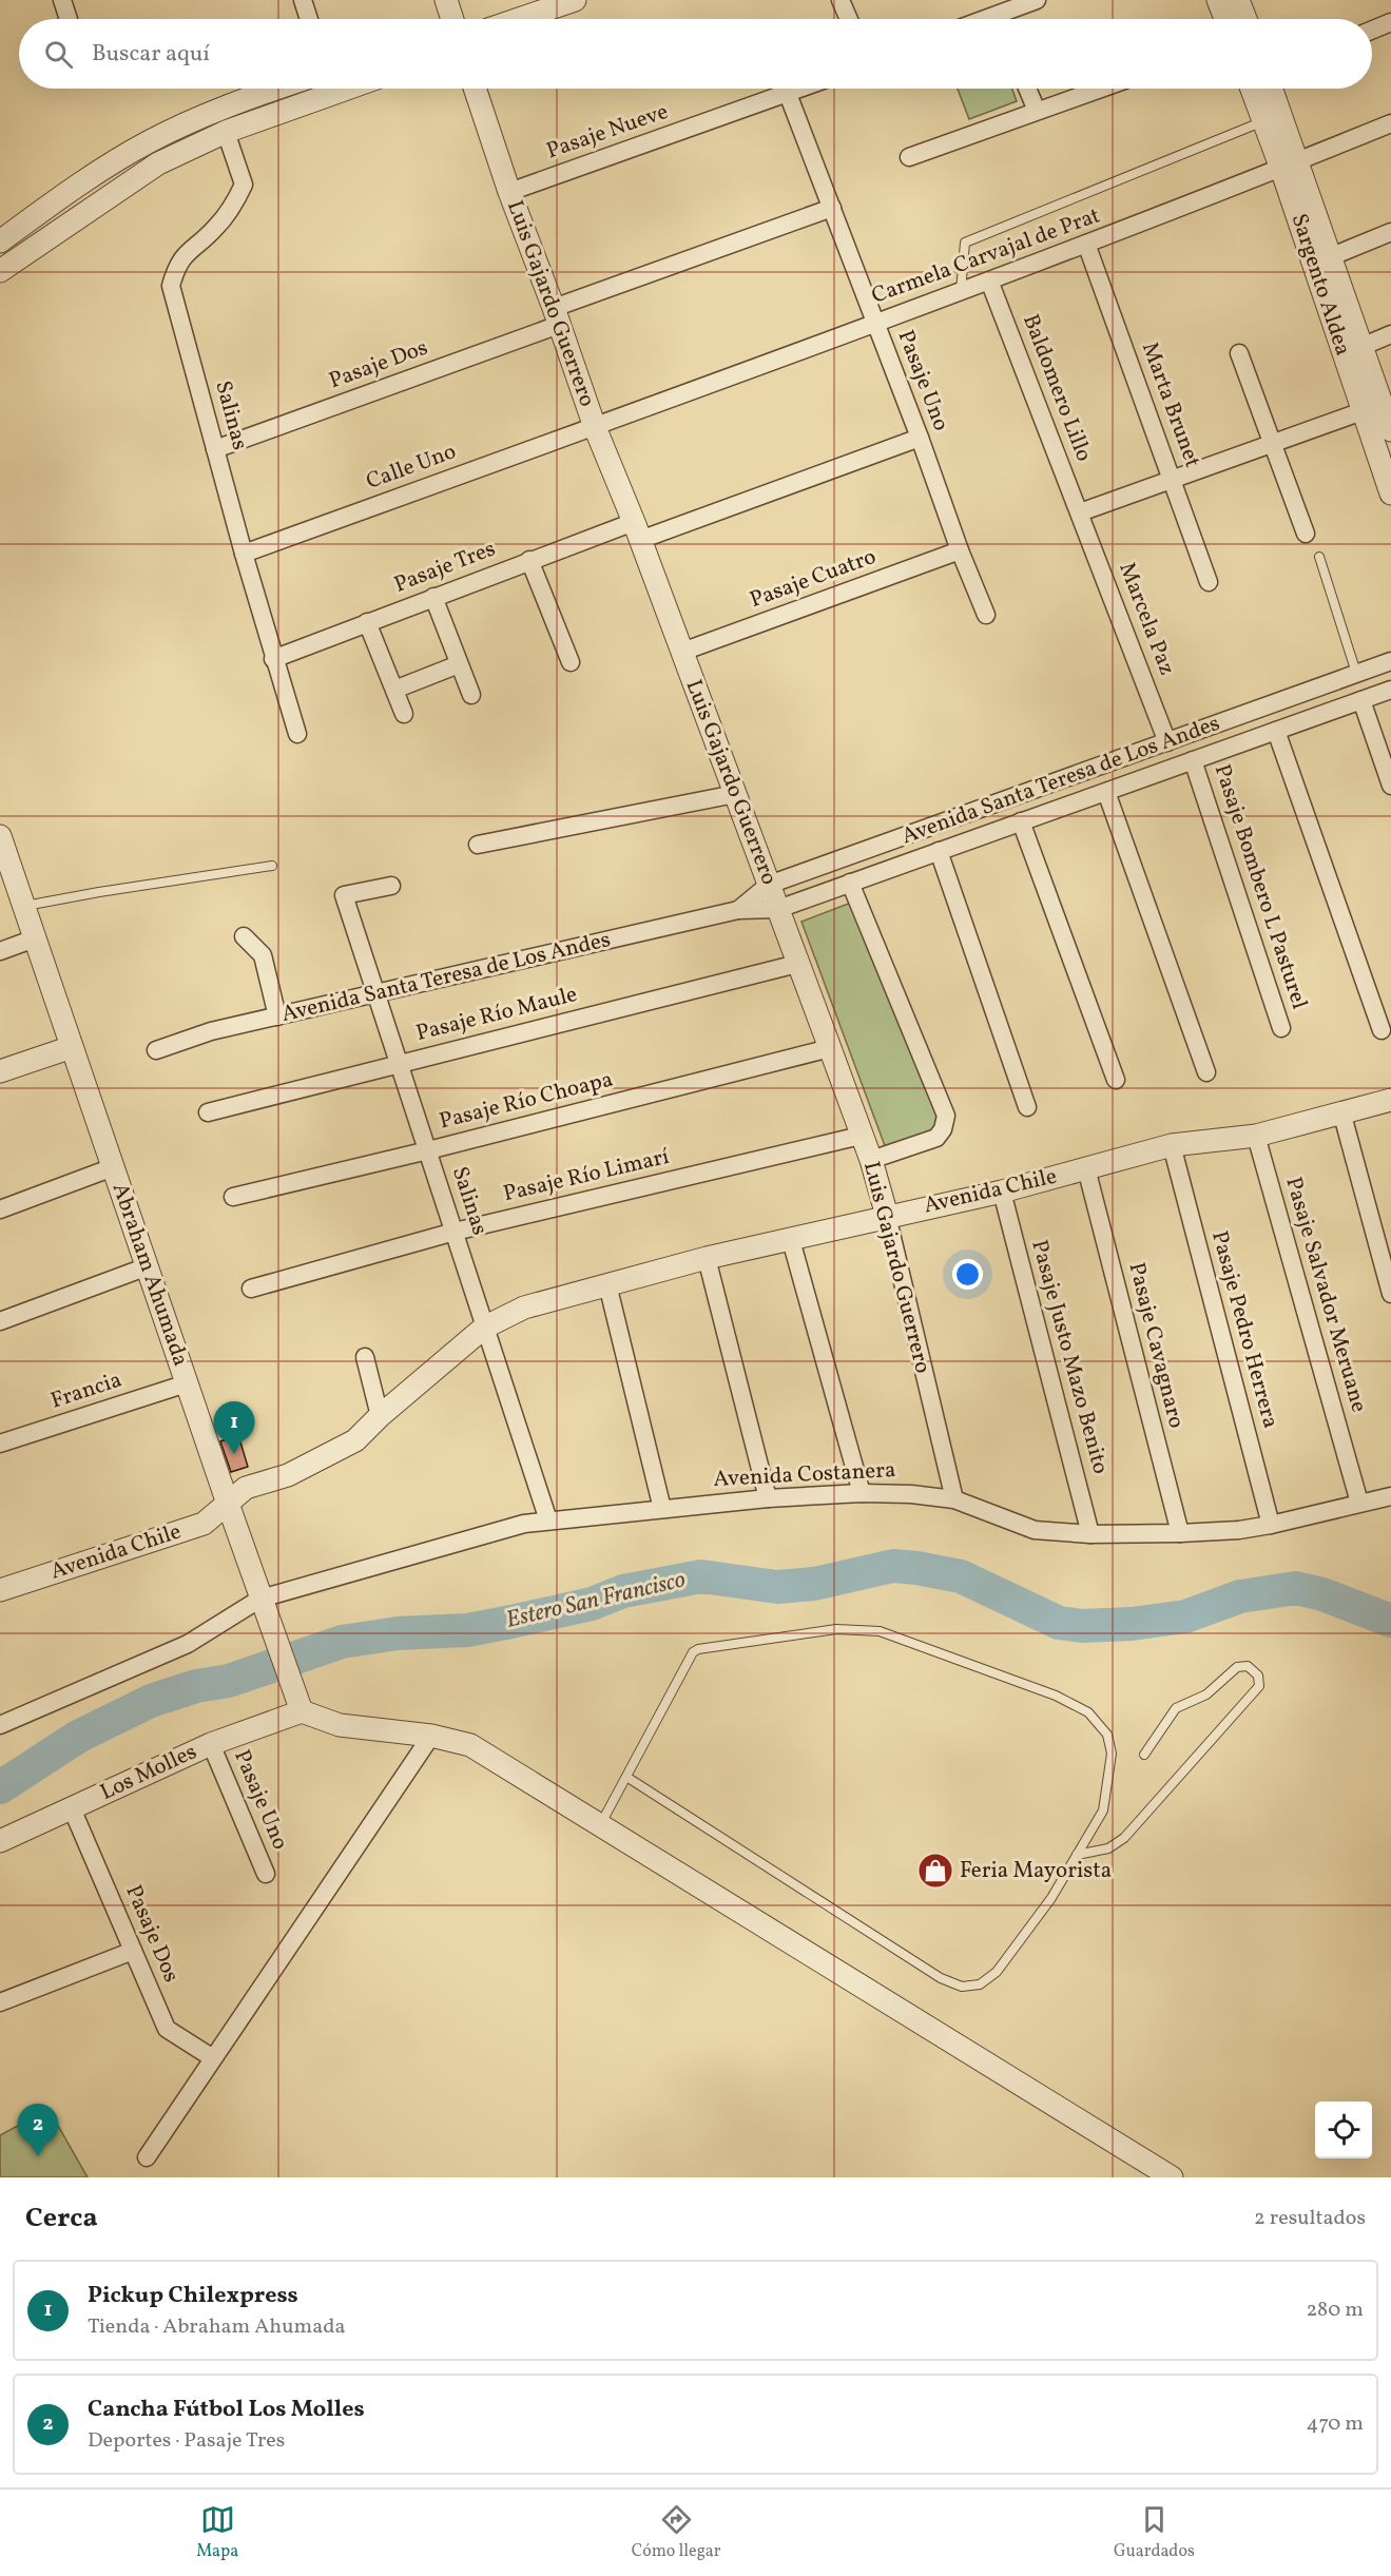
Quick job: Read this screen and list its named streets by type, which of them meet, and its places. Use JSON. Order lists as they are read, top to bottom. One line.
{"streets":{"street":["Pasaje Nueve","Carmela Carvajal de Prat","Sargento Aldea","Luis Gajardo Guerrero","Pasaje Dos","Pasaje Uno","Baldomero Lillo","Marta Brunet","Salinas","Calle Uno","Pasaje Tres","Pasaje Cuatro","Marcela Paz","Avenida Santa Teresa de Los Andes","Pasaje Bombero L Pasturel","Pasaje Río Maule","Pasaje Río Choapa","Pasaje Río Limarí","Avenida Chile","Abraham Ahumada","Pasaje Salvador Meruane","Pasaje Pedro Herrera","Pasaje Cavagnaro","Pasaje Justo Mazo Benito","Francia","Avenida Costanera","Los Molles"]},"crossings":[["Pasaje Nueve","Luis Gajardo Guerrero"],["Pasaje Nueve","Pasaje Uno"],["Carmela Carvajal de Prat","Sargento Aldea"],["Carmela Carvajal de Prat","Luis Gajardo Guerrero"],["Carmela Carvajal de Prat","Pasaje Uno"],["Carmela Carvajal de Prat","Baldomero Lillo"],["Carmela Carvajal de Prat","Marta Brunet"],["Carmela Carvajal de Prat","Calle Uno"],["Luis Gajardo Guerrero","Pasaje Dos"],["Luis Gajardo Guerrero","Calle Uno"],["Luis Gajardo Guerrero","Pasaje Tres"],["Luis Gajardo Guerrero","Pasaje Cuatro"],["Luis Gajardo Guerrero","Avenida Santa Teresa de Los Andes"],["Luis Gajardo Guerrero","Pasaje Río Maule"],["Luis Gajardo Guerrero","Pasaje Río Choapa"],["Luis Gajardo Guerrero","Pasaje Río Limarí"],["Luis Gajardo Guerrero","Avenida Chile"],["Luis Gajardo Guerrero","Avenida Costanera"],["Pasaje Dos","Pasaje Uno"],["Pasaje Dos","Salinas"],["Pasaje Dos","Los Molles"],["Pasaje Uno","Pasaje Tres"],["Pasaje Uno","Pasaje Cuatro"],["Pasaje Uno","Los Molles"],["Baldomero Lillo","Marcela Paz"],["Salinas","Calle Uno"],["Salinas","Pasaje Tres"],["Salinas","Avenida Santa Teresa de Los Andes"],["Salinas","Pasaje Río Maule"],["Salinas","Pasaje Río Choapa"],["Salinas","Pasaje Río Limarí"],["Salinas","Avenida Chile"],["Salinas","Avenida Costanera"],["Marcela Paz","Avenida Santa Teresa de Los Andes"],["Avenida Santa Teresa de Los Andes","Pasaje Bombero L Pasturel"],["Avenida Chile","Abraham Ahumada"],["Avenida Chile","Pasaje Salvador Meruane"],["Avenida Chile","Pasaje Pedro Herrera"],["Avenida Chile","Pasaje Cavagnaro"],["Avenida Chile","Pasaje Justo Mazo Benito"],["Abraham Ahumada","Francia"],["Abraham Ahumada","Avenida Costanera"],["Abraham Ahumada","Los Molles"],["Pasaje Salvador Meruane","Avenida Costanera"],["Pasaje Pedro Herrera","Avenida Costanera"],["Pasaje Cavagnaro","Avenida Costanera"],["Pasaje Justo Mazo Benito","Avenida Costanera"]],"water":["Estero San Francisco"],"places":{"shop":["Feria Mayorista"]},"page":{"search":"Buscar aquí","pins":["1","2"],"heading":["Cerca","2 resultados"],"list":[{"mark":"1","name":"Pickup Chilexpress","note":"Tienda · Abraham Ahumada","value":"280 m"},{"mark":"2","name":"Cancha Fútbol Los Molles","note":"Deportes · Pasaje Tres","value":"470 m"}],"nav":["Mapa","Cómo llegar","Guardados"]}}
